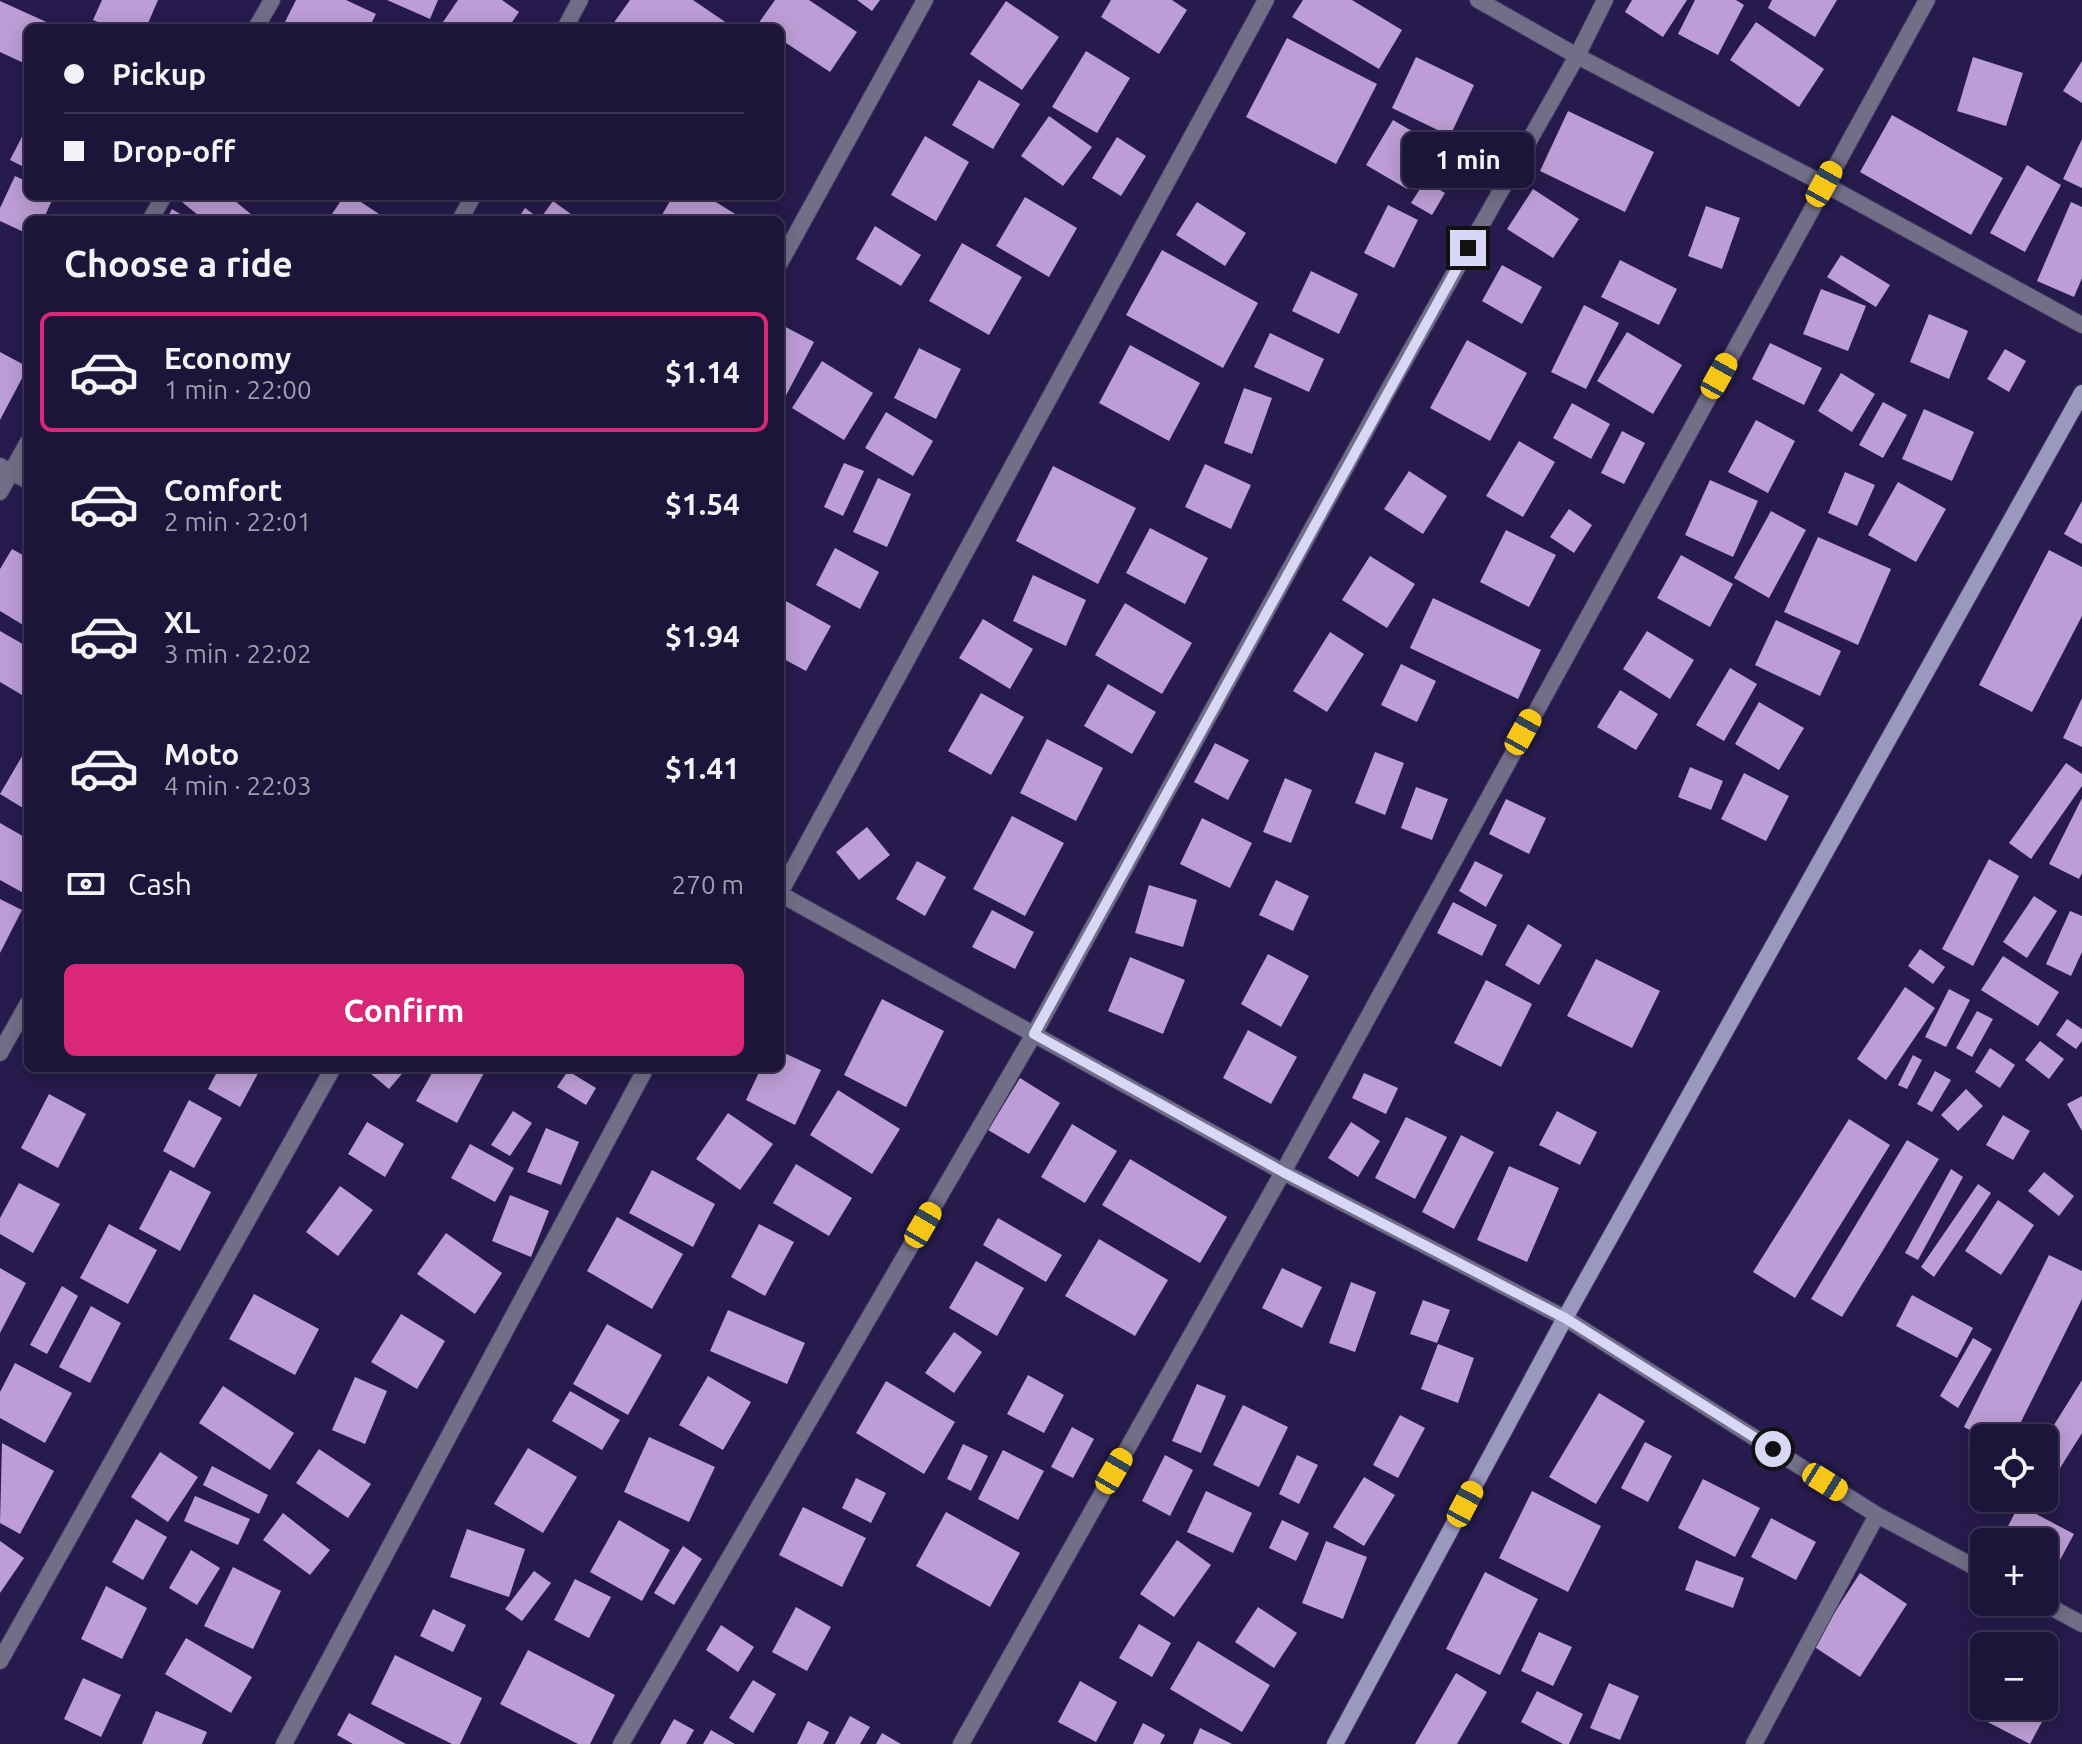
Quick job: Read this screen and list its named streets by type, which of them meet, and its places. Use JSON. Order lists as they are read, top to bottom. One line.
{"page":{"banner":["Pickup","Drop-off"],"bubble":"1 min","heading":"Choose a ride","list":[{"name":"Economy","note":"1 min · 22:00","value":"$1.14"},{"name":"Comfort","note":"2 min · 22:01","value":"$1.54"},{"name":"XL","note":"3 min · 22:02","value":"$1.94"},{"name":"Moto","note":"4 min · 22:03","value":"$1.41"}],"pay":["Cash","270 m"],"buttons":"Confirm","map_buttons":["+","−"]}}
